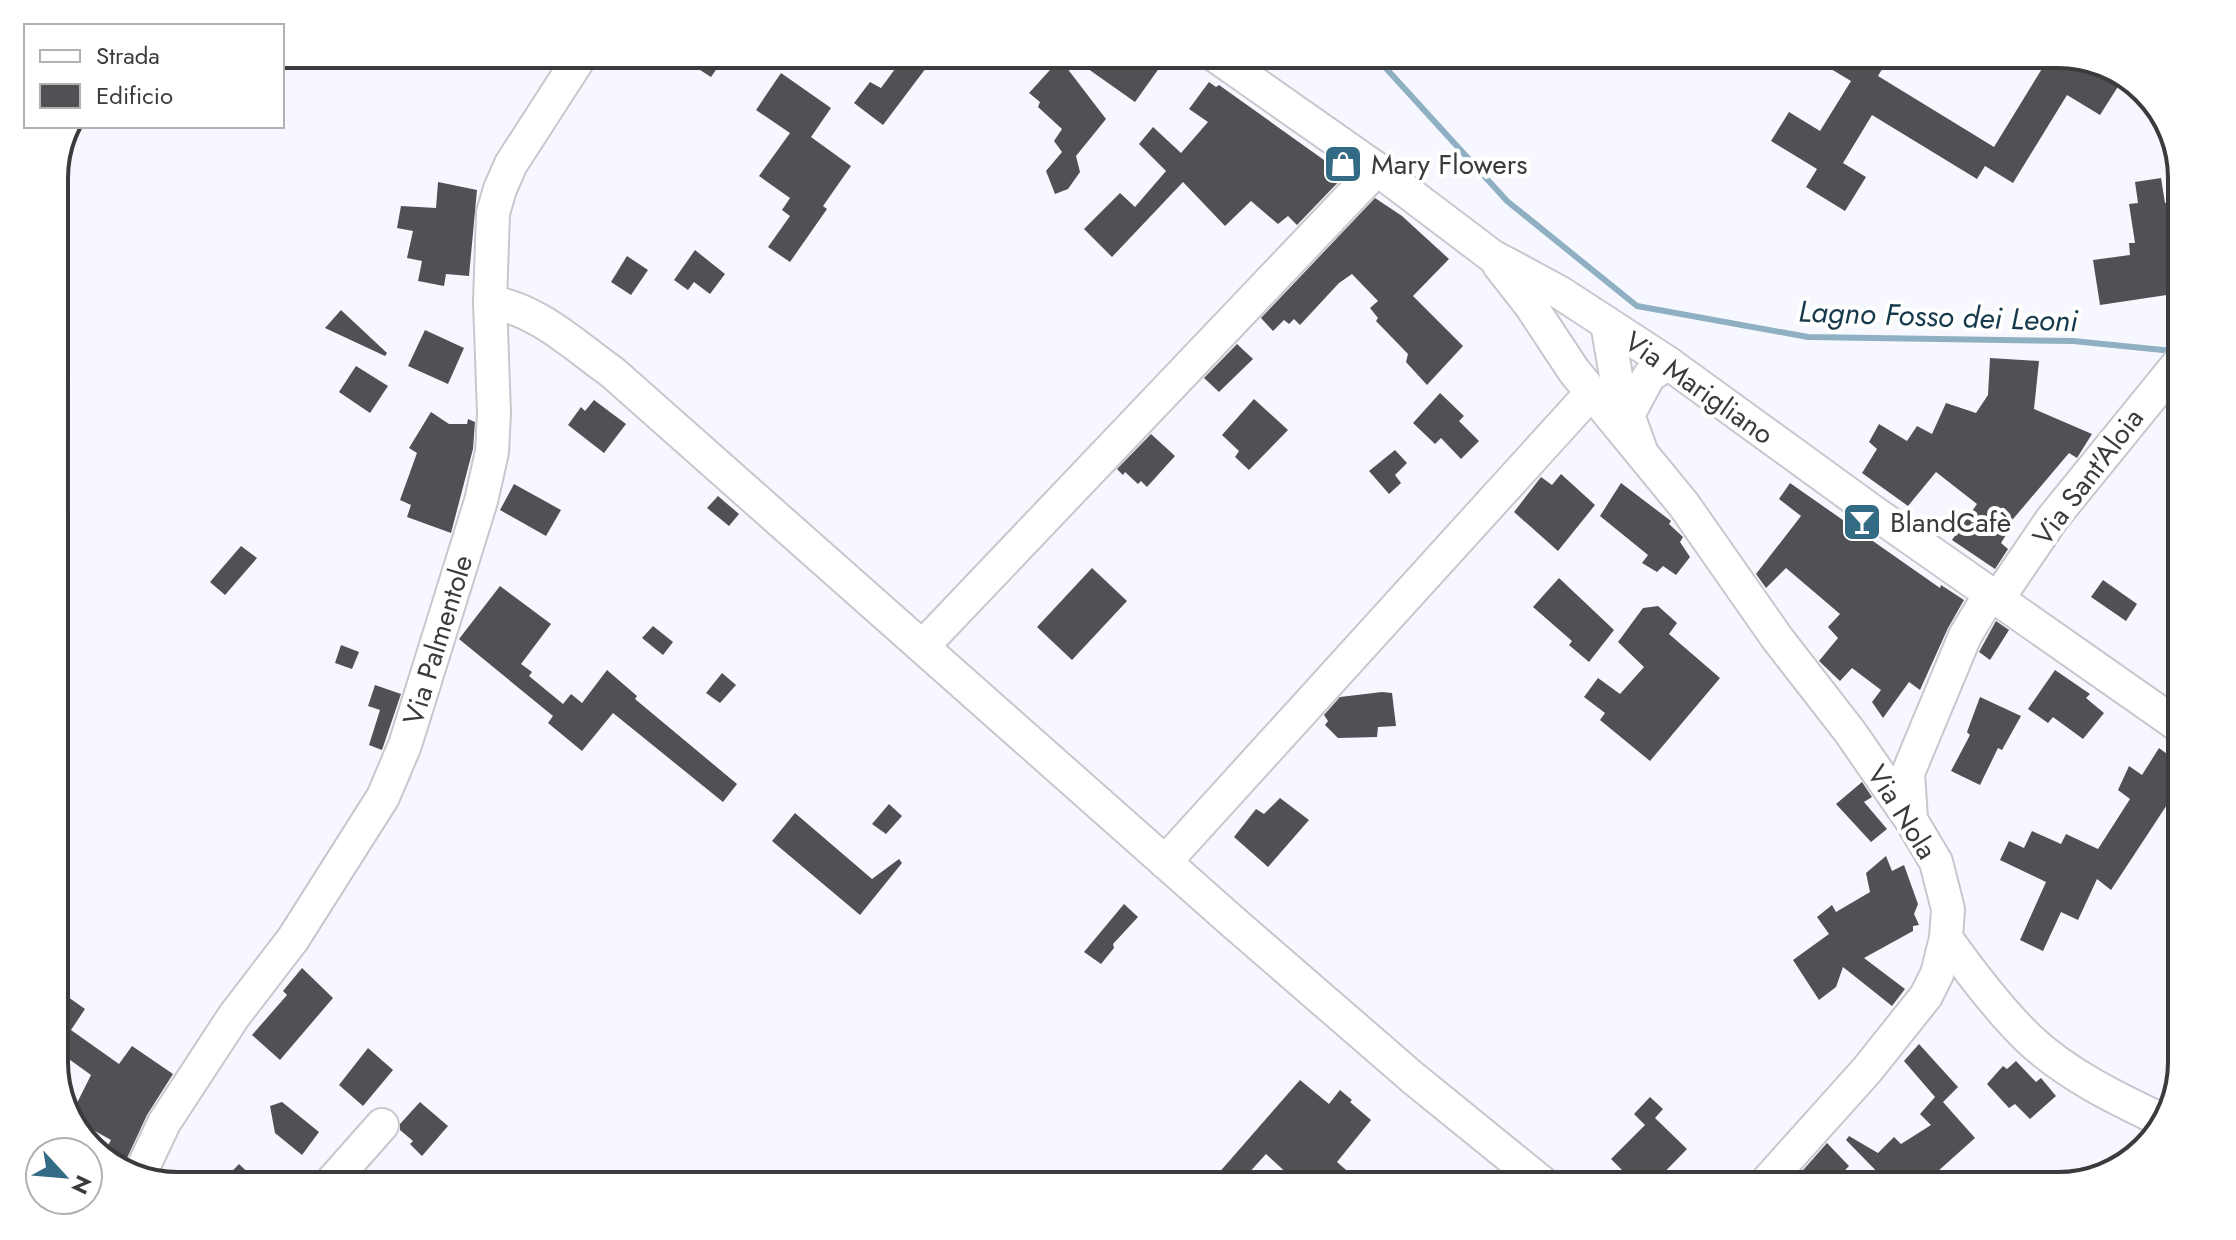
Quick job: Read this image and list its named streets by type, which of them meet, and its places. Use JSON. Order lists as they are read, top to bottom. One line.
{"streets":{"street":["Via Marigliano","Via Sant'Aloia","Via Palmentole","Via Nola"]},"crossings":[["Via Marigliano","Via Sant'Aloia"],["Via Marigliano","Via Nola"],["Via Sant'Aloia","Via Nola"]],"water":["Lagno Fosso dei Leoni"],"places":{"shop":["Mary Flowers"],"bar":["BlandCafè"]},"legend":["Strada","Edificio"],"north":"bottom right"}
